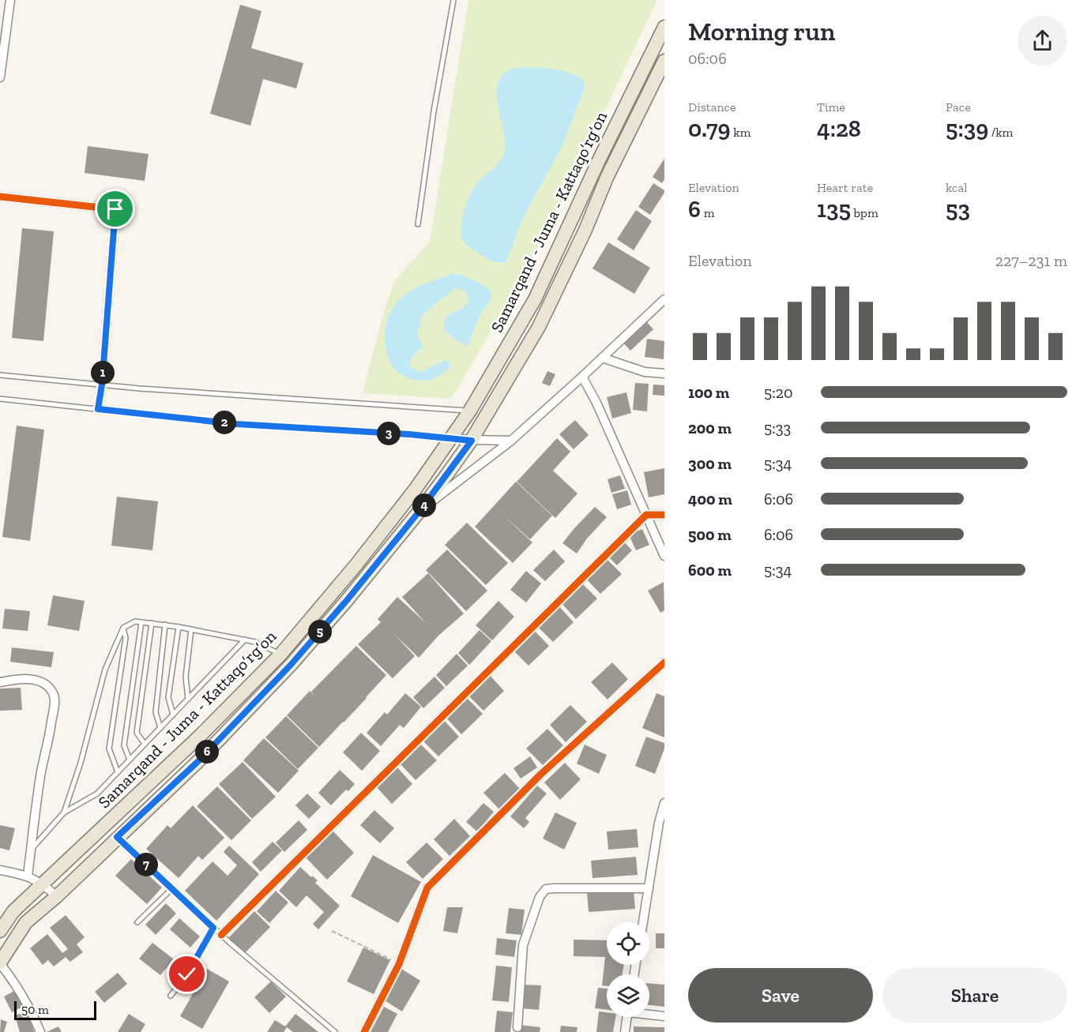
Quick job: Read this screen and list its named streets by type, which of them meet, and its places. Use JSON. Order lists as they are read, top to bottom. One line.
{"streets":{"main road":["Samarqand - Juma - Kattaqo‘rg‘on"]},"scale_bar":"50 m","page":{"heading":["Morning run","06:06"],"stats":[["Distance","0.79 km"],["Time","4:28"],["Pace","5:39 /km"],["Elevation","6 m"],["Heart rate","135 bpm"],["kcal","53"]],"chart":["Elevation","227–231 m"],"pins":["1","2","3","4","5","6","7"],"list":[{"name":"100 m","note":"5:20"},{"name":"200 m","note":"5:33"},{"name":"300 m","note":"5:34"},{"name":"400 m","note":"6:06"},{"name":"500 m","note":"6:06"},{"name":"600 m","note":"5:34"}],"buttons":["Save","Share"],"scale":"50 m"}}
